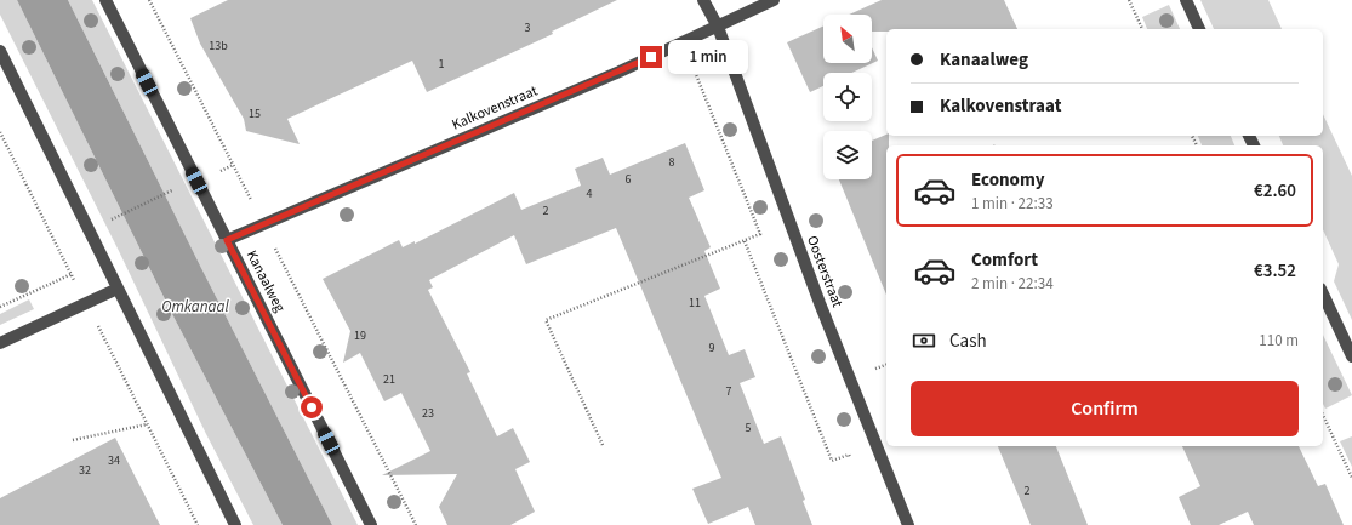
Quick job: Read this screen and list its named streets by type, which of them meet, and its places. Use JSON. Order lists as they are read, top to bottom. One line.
{"streets":{"street":["Kalkovenstraat","Oosterstraat","Kanaalweg"]},"crossings":[["Kalkovenstraat","Oosterstraat"],["Kalkovenstraat","Kanaalweg"]],"water":["Omkanaal"],"house_numbers":["3","13b","1","15","8","6","4","2","11","19","9","21","7","23","5","34","32","2"],"north":"top left","page":{"banner":["Kanaalweg","Kalkovenstraat"],"bubble":"1 min","list":[{"name":"Economy","note":"1 min · 22:33","value":"€2.60"},{"name":"Comfort","note":"2 min · 22:34","value":"€3.52"}],"pay":["Cash","110 m"],"buttons":"Confirm"}}
